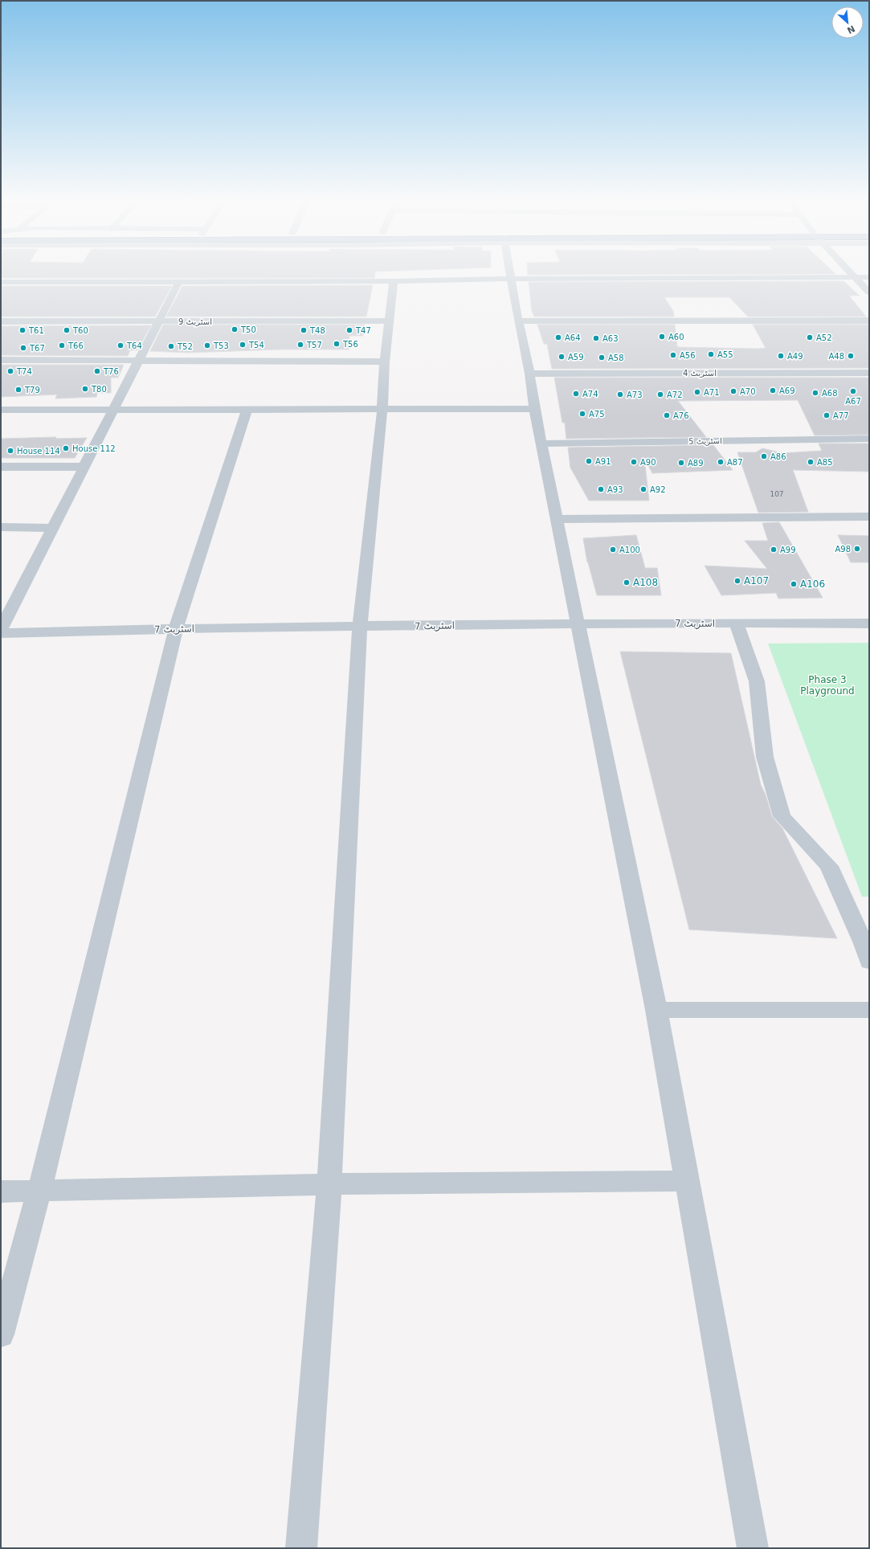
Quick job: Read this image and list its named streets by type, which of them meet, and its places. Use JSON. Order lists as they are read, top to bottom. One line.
{"streets":{"street":["اسٹریٹ 9","اسٹریٹ 4","اسٹریٹ 5","اسٹریٹ 7"]},"parks":["Phase 3 Playground"],"places":["T50","T61","T60","T48","T47","A60","A64","A52","A63","T56","T54","T57","T66","T64","T53","T52","T67","A55","A56","A49","A48","A59","A58","T74","T76","T80","T79","A69","A70","A67","A71","A68","A74","A73","A72","A75","A76","A77","House 112","House 114","A86","A91","A90","A87","A85","A89","A93","A92","A98","A100","A99","A107","A108","A106"],"house_numbers":["107"],"north":"bottom right"}
